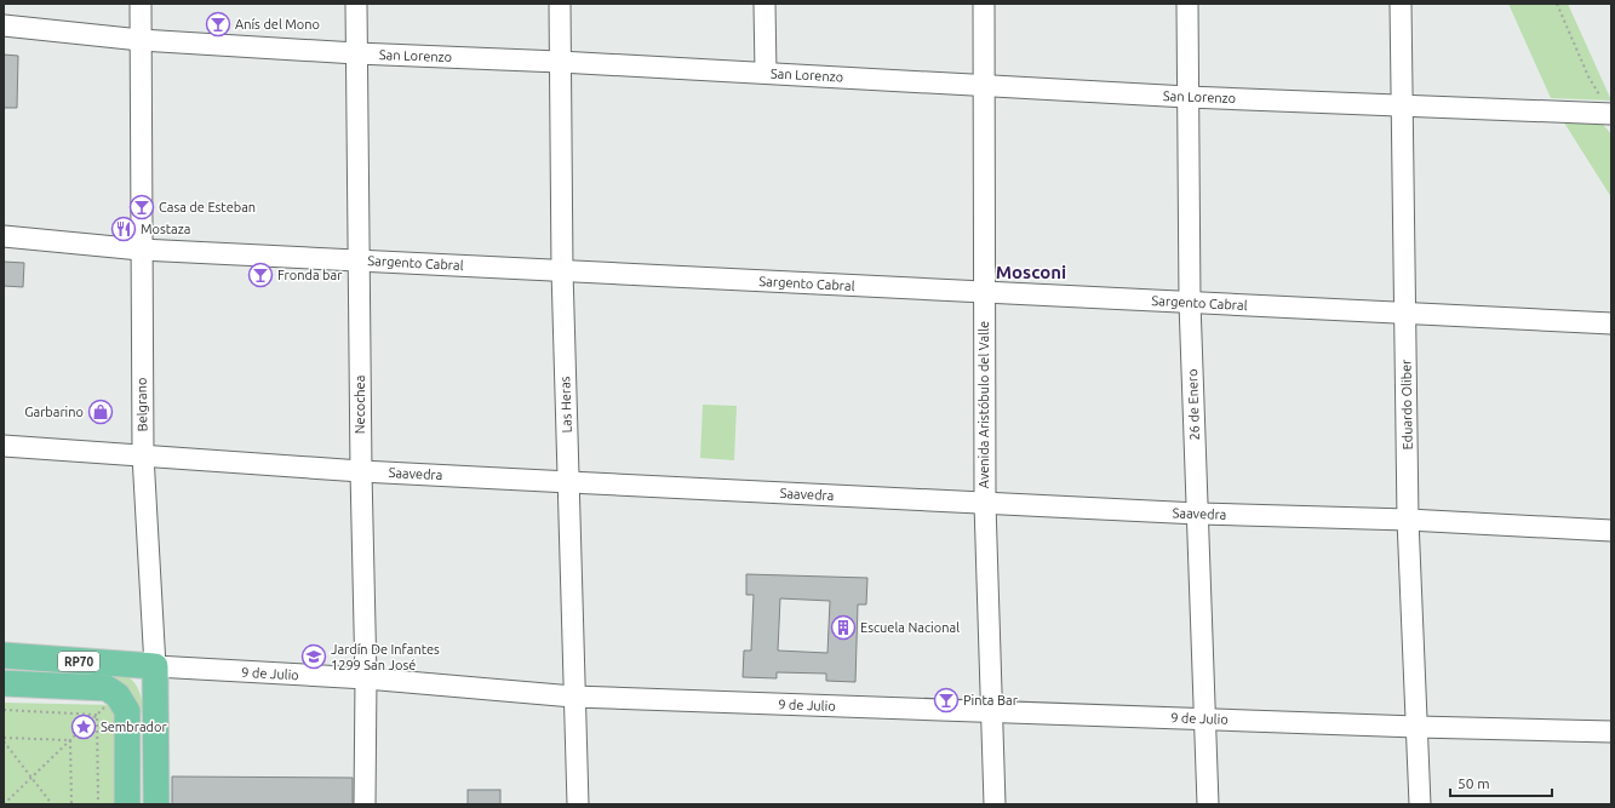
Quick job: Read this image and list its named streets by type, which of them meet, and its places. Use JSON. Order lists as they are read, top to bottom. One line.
{"streets":{"main road":["Belgrano","RP70","9 de Julio"],"street":["San Lorenzo","Sargento Cabral","Necochea","Las Heras","Avenida Aristóbulo del Valle","26 de Enero","Eduardo Oliber","Saavedra"]},"crossings":[["San Lorenzo","Belgrano"],["San Lorenzo","Necochea"],["San Lorenzo","Las Heras"],["San Lorenzo","Avenida Aristóbulo del Valle"],["San Lorenzo","26 de Enero"],["San Lorenzo","Eduardo Oliber"],["Sargento Cabral","Belgrano"],["Sargento Cabral","Necochea"],["Sargento Cabral","Las Heras"],["Sargento Cabral","Avenida Aristóbulo del Valle"],["Sargento Cabral","26 de Enero"],["Sargento Cabral","Eduardo Oliber"],["Belgrano","Saavedra"],["Belgrano","9 de Julio"],["Necochea","Saavedra"],["Necochea","9 de Julio"],["Las Heras","Saavedra"],["Las Heras","9 de Julio"],["Avenida Aristóbulo del Valle","Saavedra"],["Avenida Aristóbulo del Valle","9 de Julio"],["26 de Enero","Saavedra"],["26 de Enero","9 de Julio"],["Eduardo Oliber","Saavedra"],["Eduardo Oliber","9 de Julio"]],"districts":["Mosconi"],"places":{"bar":["Anís del Mono","Casa de Esteban","Fronda bar","Pinta Bar"],"restaurant":["Mostaza"],"shop":["Garbarino"],"building":["Escuela Nacional"],"school or university":["Jardín De Infantes 1299 San José"],"place":["Sembrador"]},"scale_bar":"50 m"}
